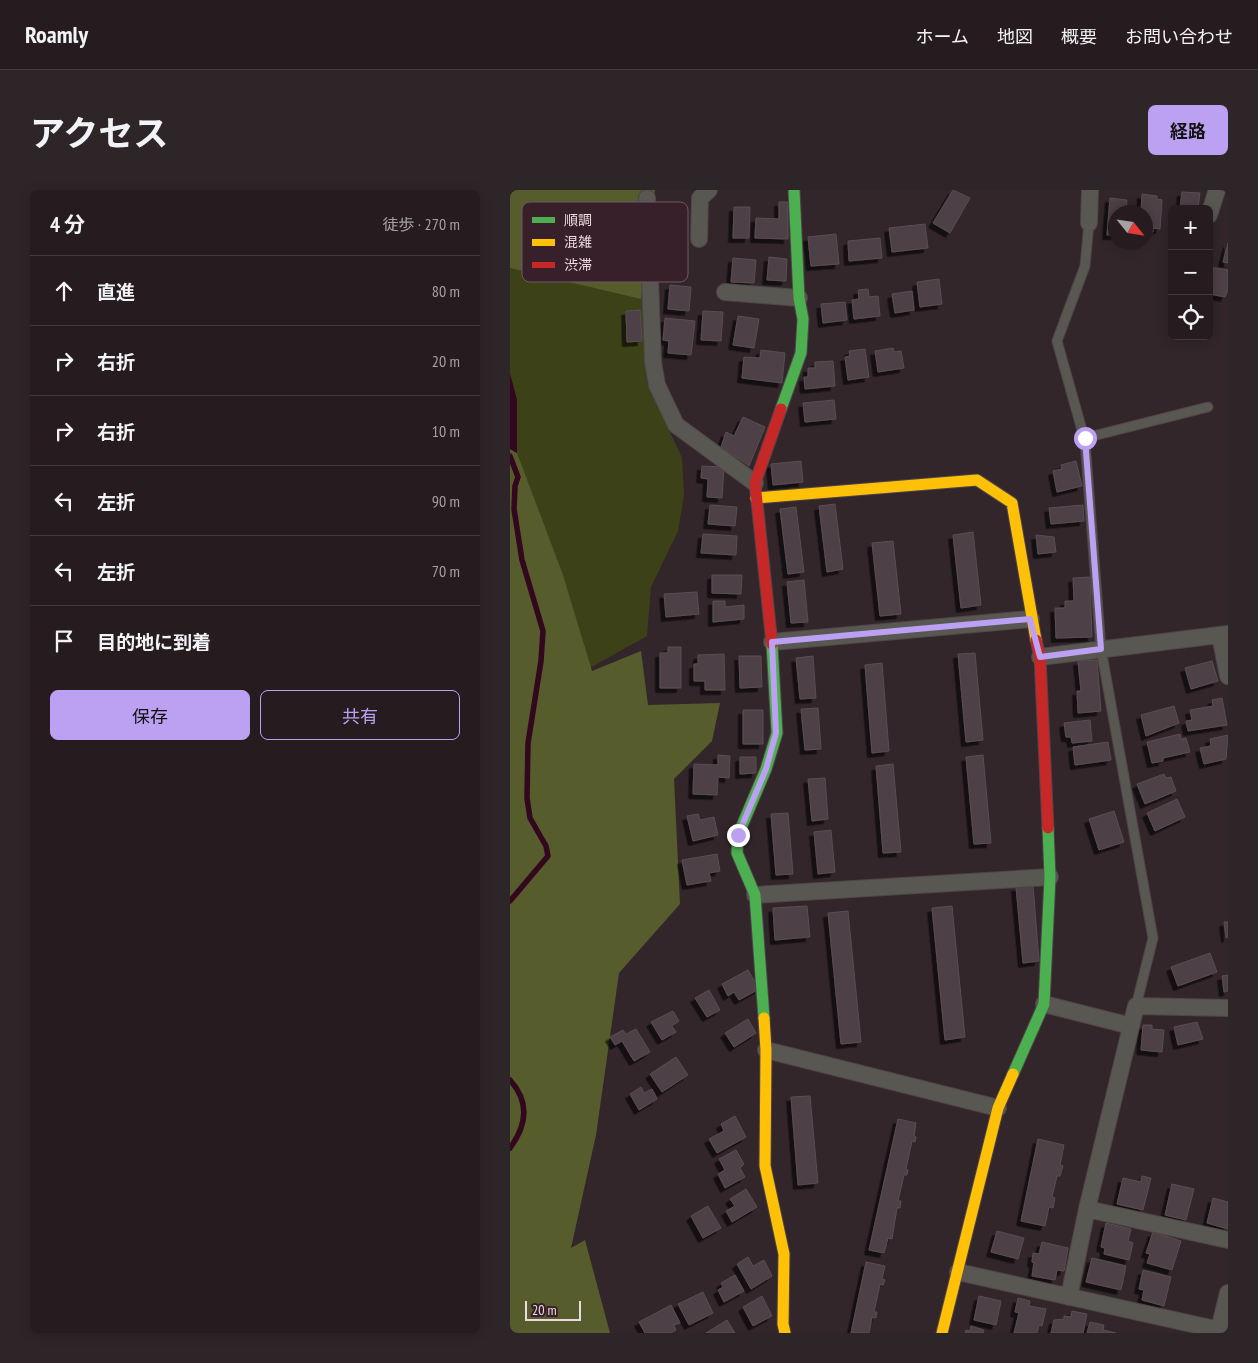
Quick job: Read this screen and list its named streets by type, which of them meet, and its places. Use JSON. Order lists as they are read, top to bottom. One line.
{"legend":["順調","混雑","渋滞"],"scale_bar":"20 m","north":"bottom right","page":{"header":"Roamly","nav":["ホーム","地図","概要","お問い合わせ"],"title":"アクセス","buttons":["経路",["保存","共有"]],"heading":["4 分","徒歩 · 270 m"],"map_buttons":["+","−"],"list":[["直進","80 m"],["右折","20 m"],["右折","10 m"],["左折","90 m"],["左折","70 m"],"目的地に到着"],"scale":"20 m"}}
